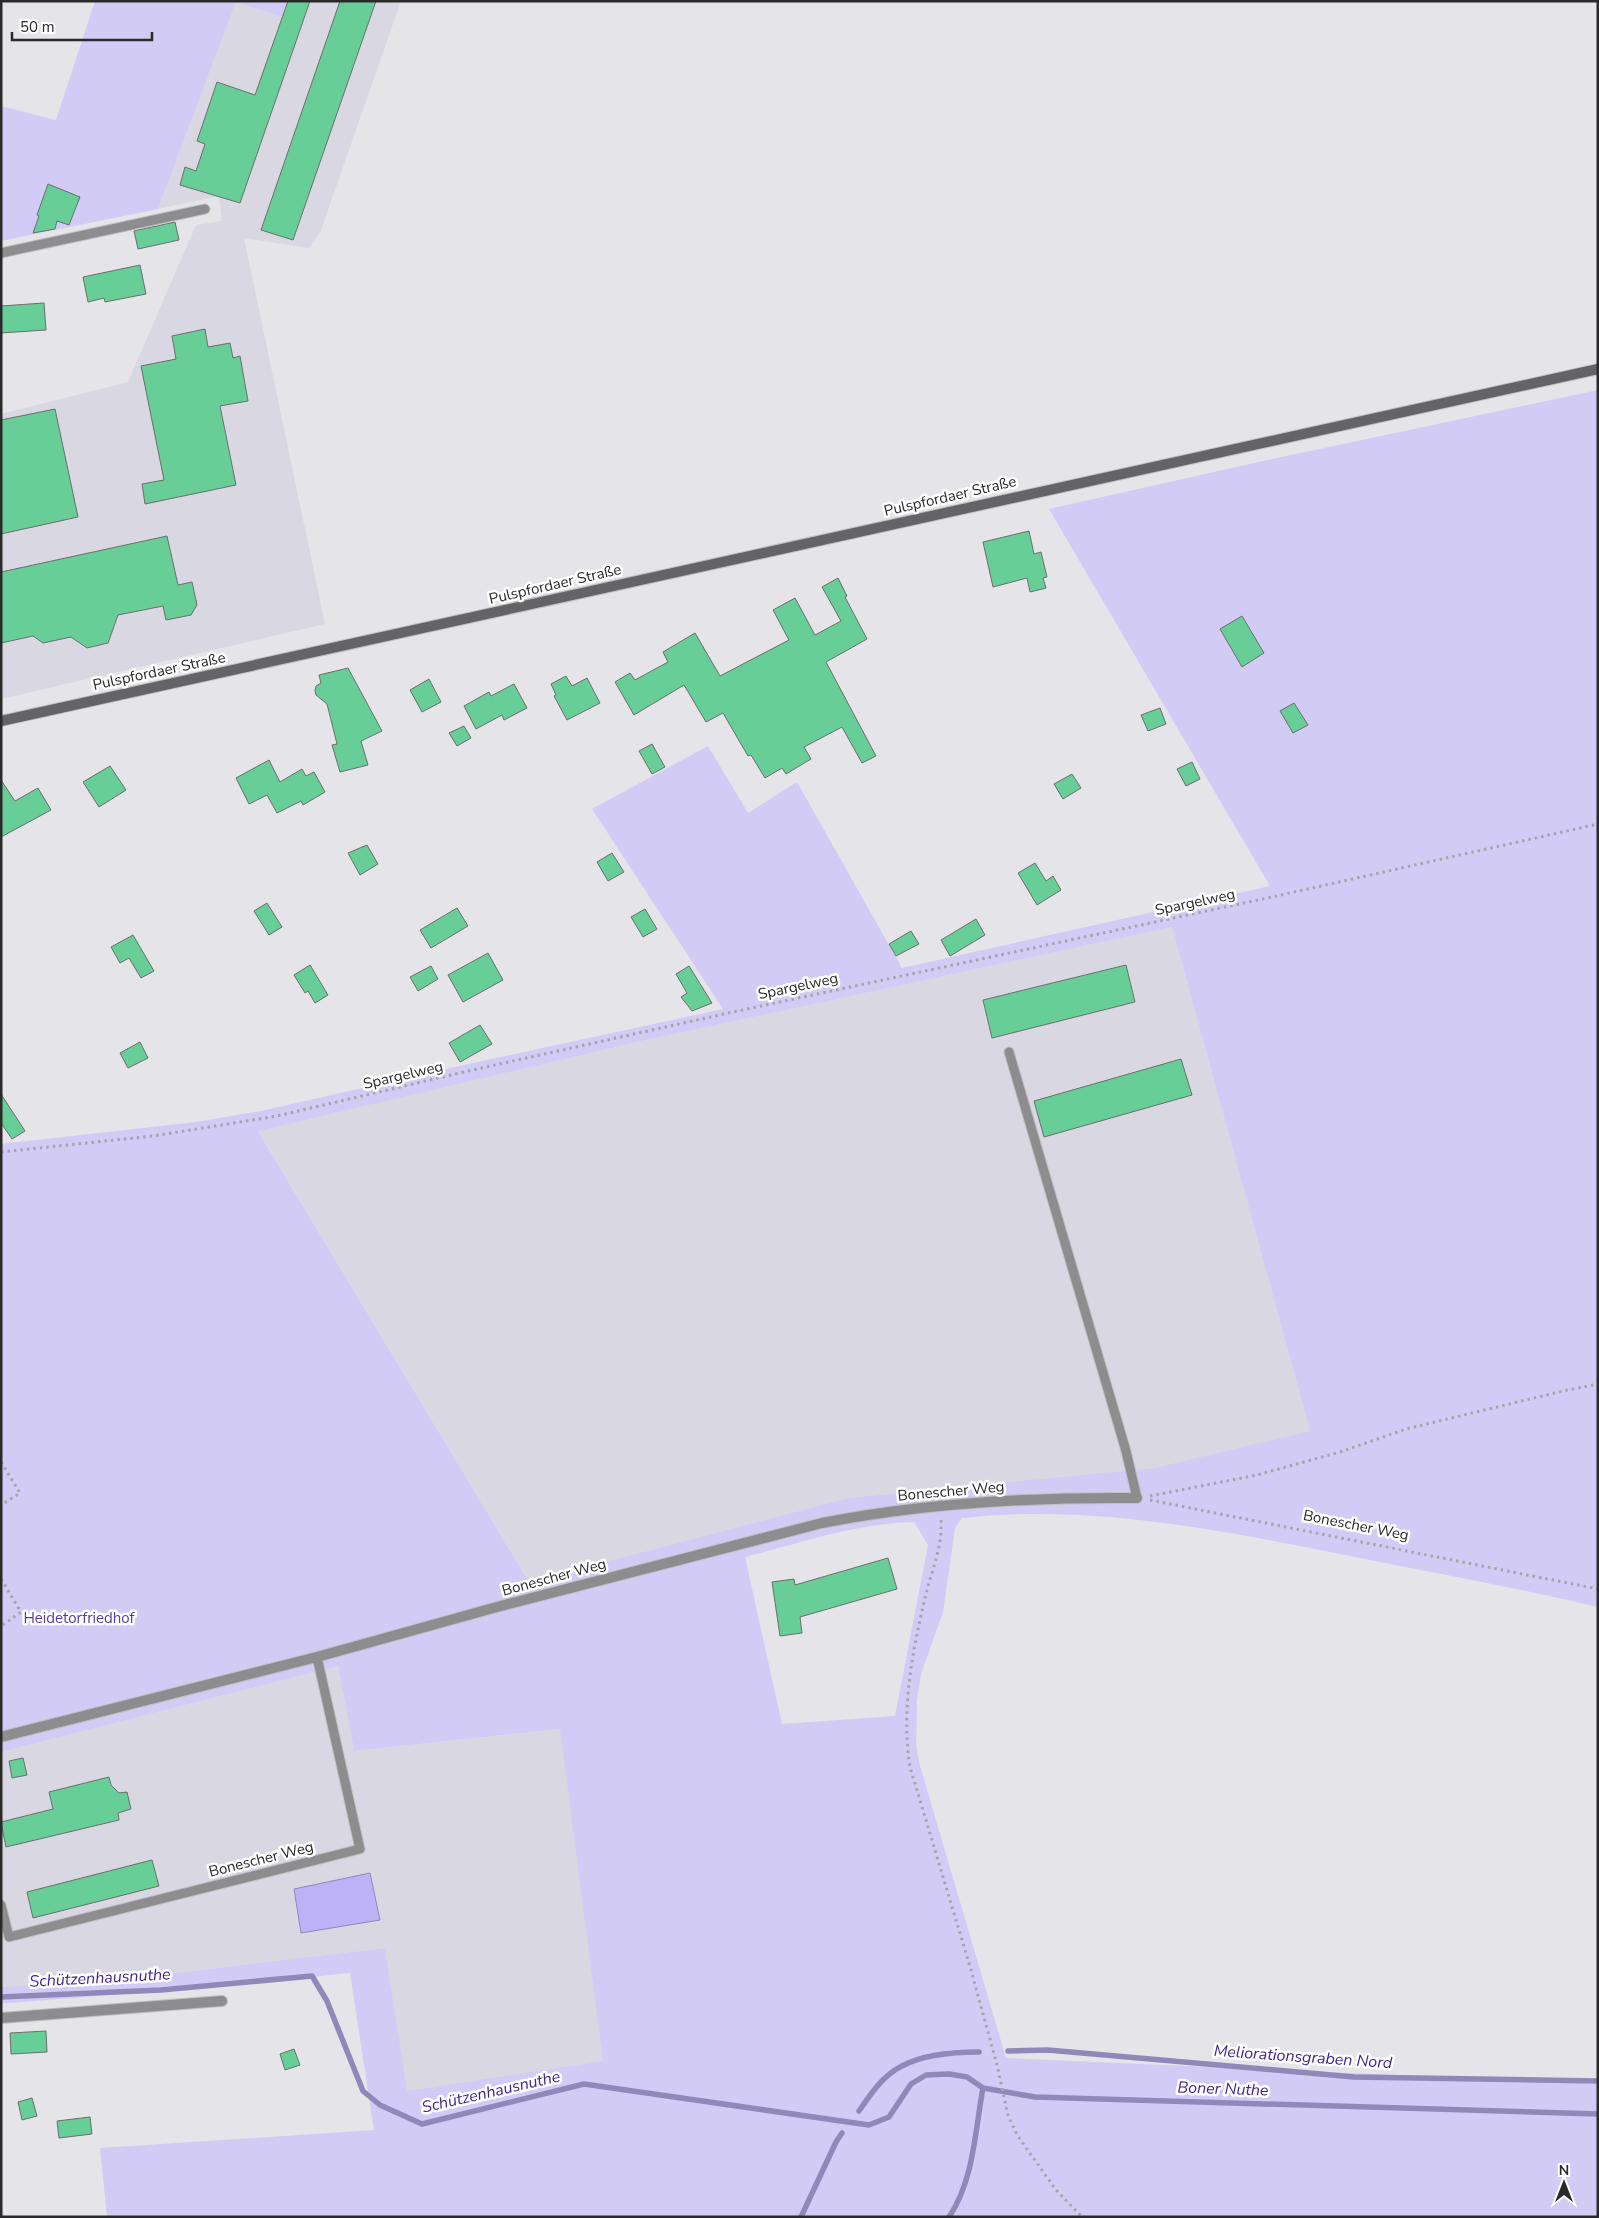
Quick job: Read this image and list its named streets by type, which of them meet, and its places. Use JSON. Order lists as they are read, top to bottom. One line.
{"streets":{"main road":["Pulspfordaer Straße"],"street":["Bonescher Weg"],"path":["Spargelweg"]},"water":["Schützenhausnuthe","Meliorationsgraben Nord","Boner Nuthe"],"parks":["Heidetorfriedhof"],"scale_bar":"50 m","north":"top"}
